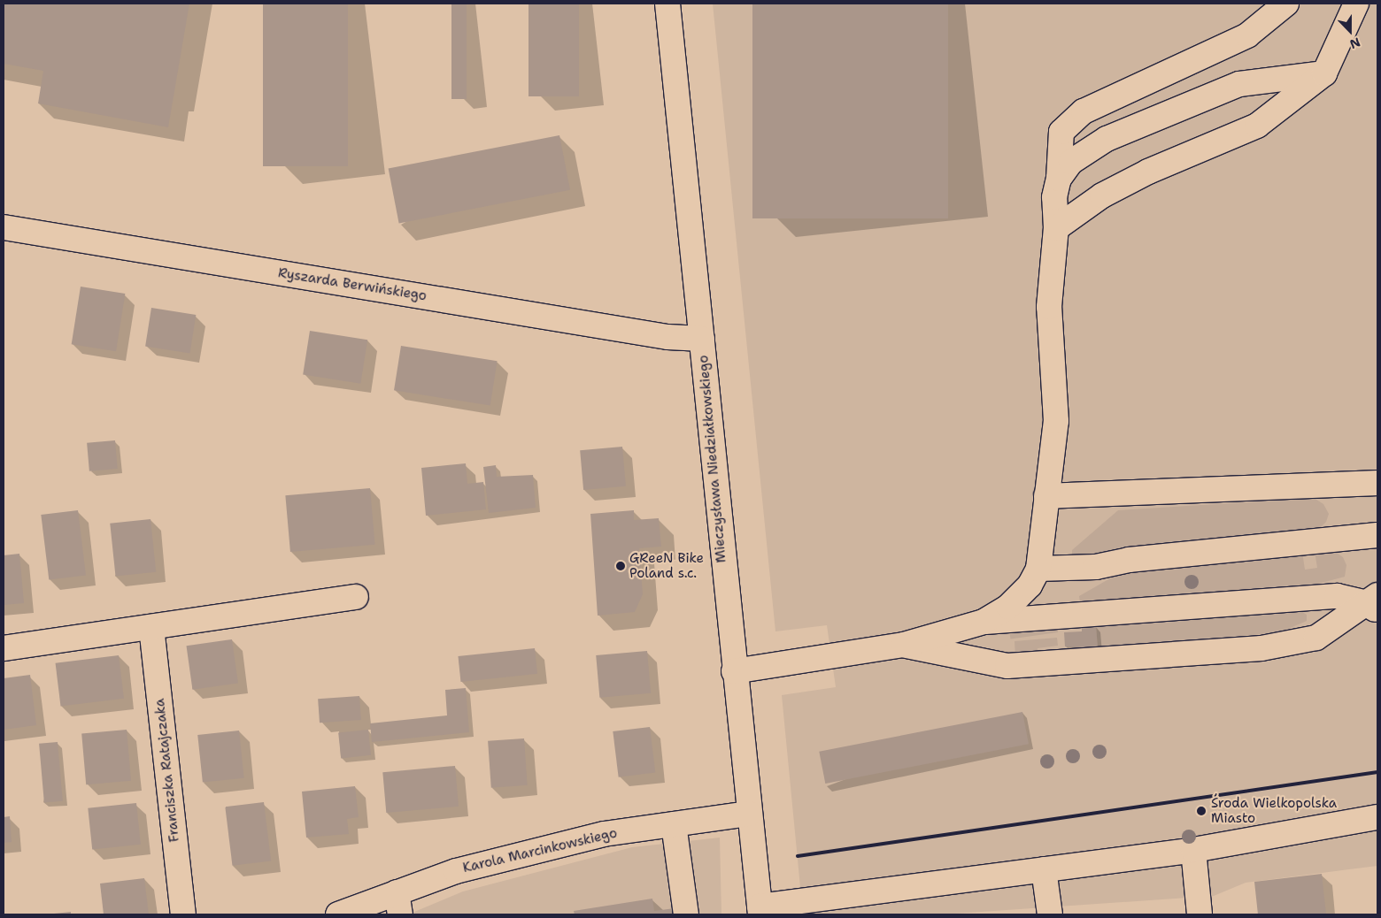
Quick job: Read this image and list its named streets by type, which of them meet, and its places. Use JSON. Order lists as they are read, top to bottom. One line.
{"streets":{"street":["Ryszarda Berwińskiego","Mieczysława Niedziałkowskiego","Franciszka Ratajczaka","Karola Marcinkowskiego"]},"crossings":[["Ryszarda Berwińskiego","Mieczysława Niedziałkowskiego"],["Mieczysława Niedziałkowskiego","Karola Marcinkowskiego"]],"places":["GReeN Bike Poland s.c.","Środa Wielkopolska Miasto"],"north":"bottom"}
